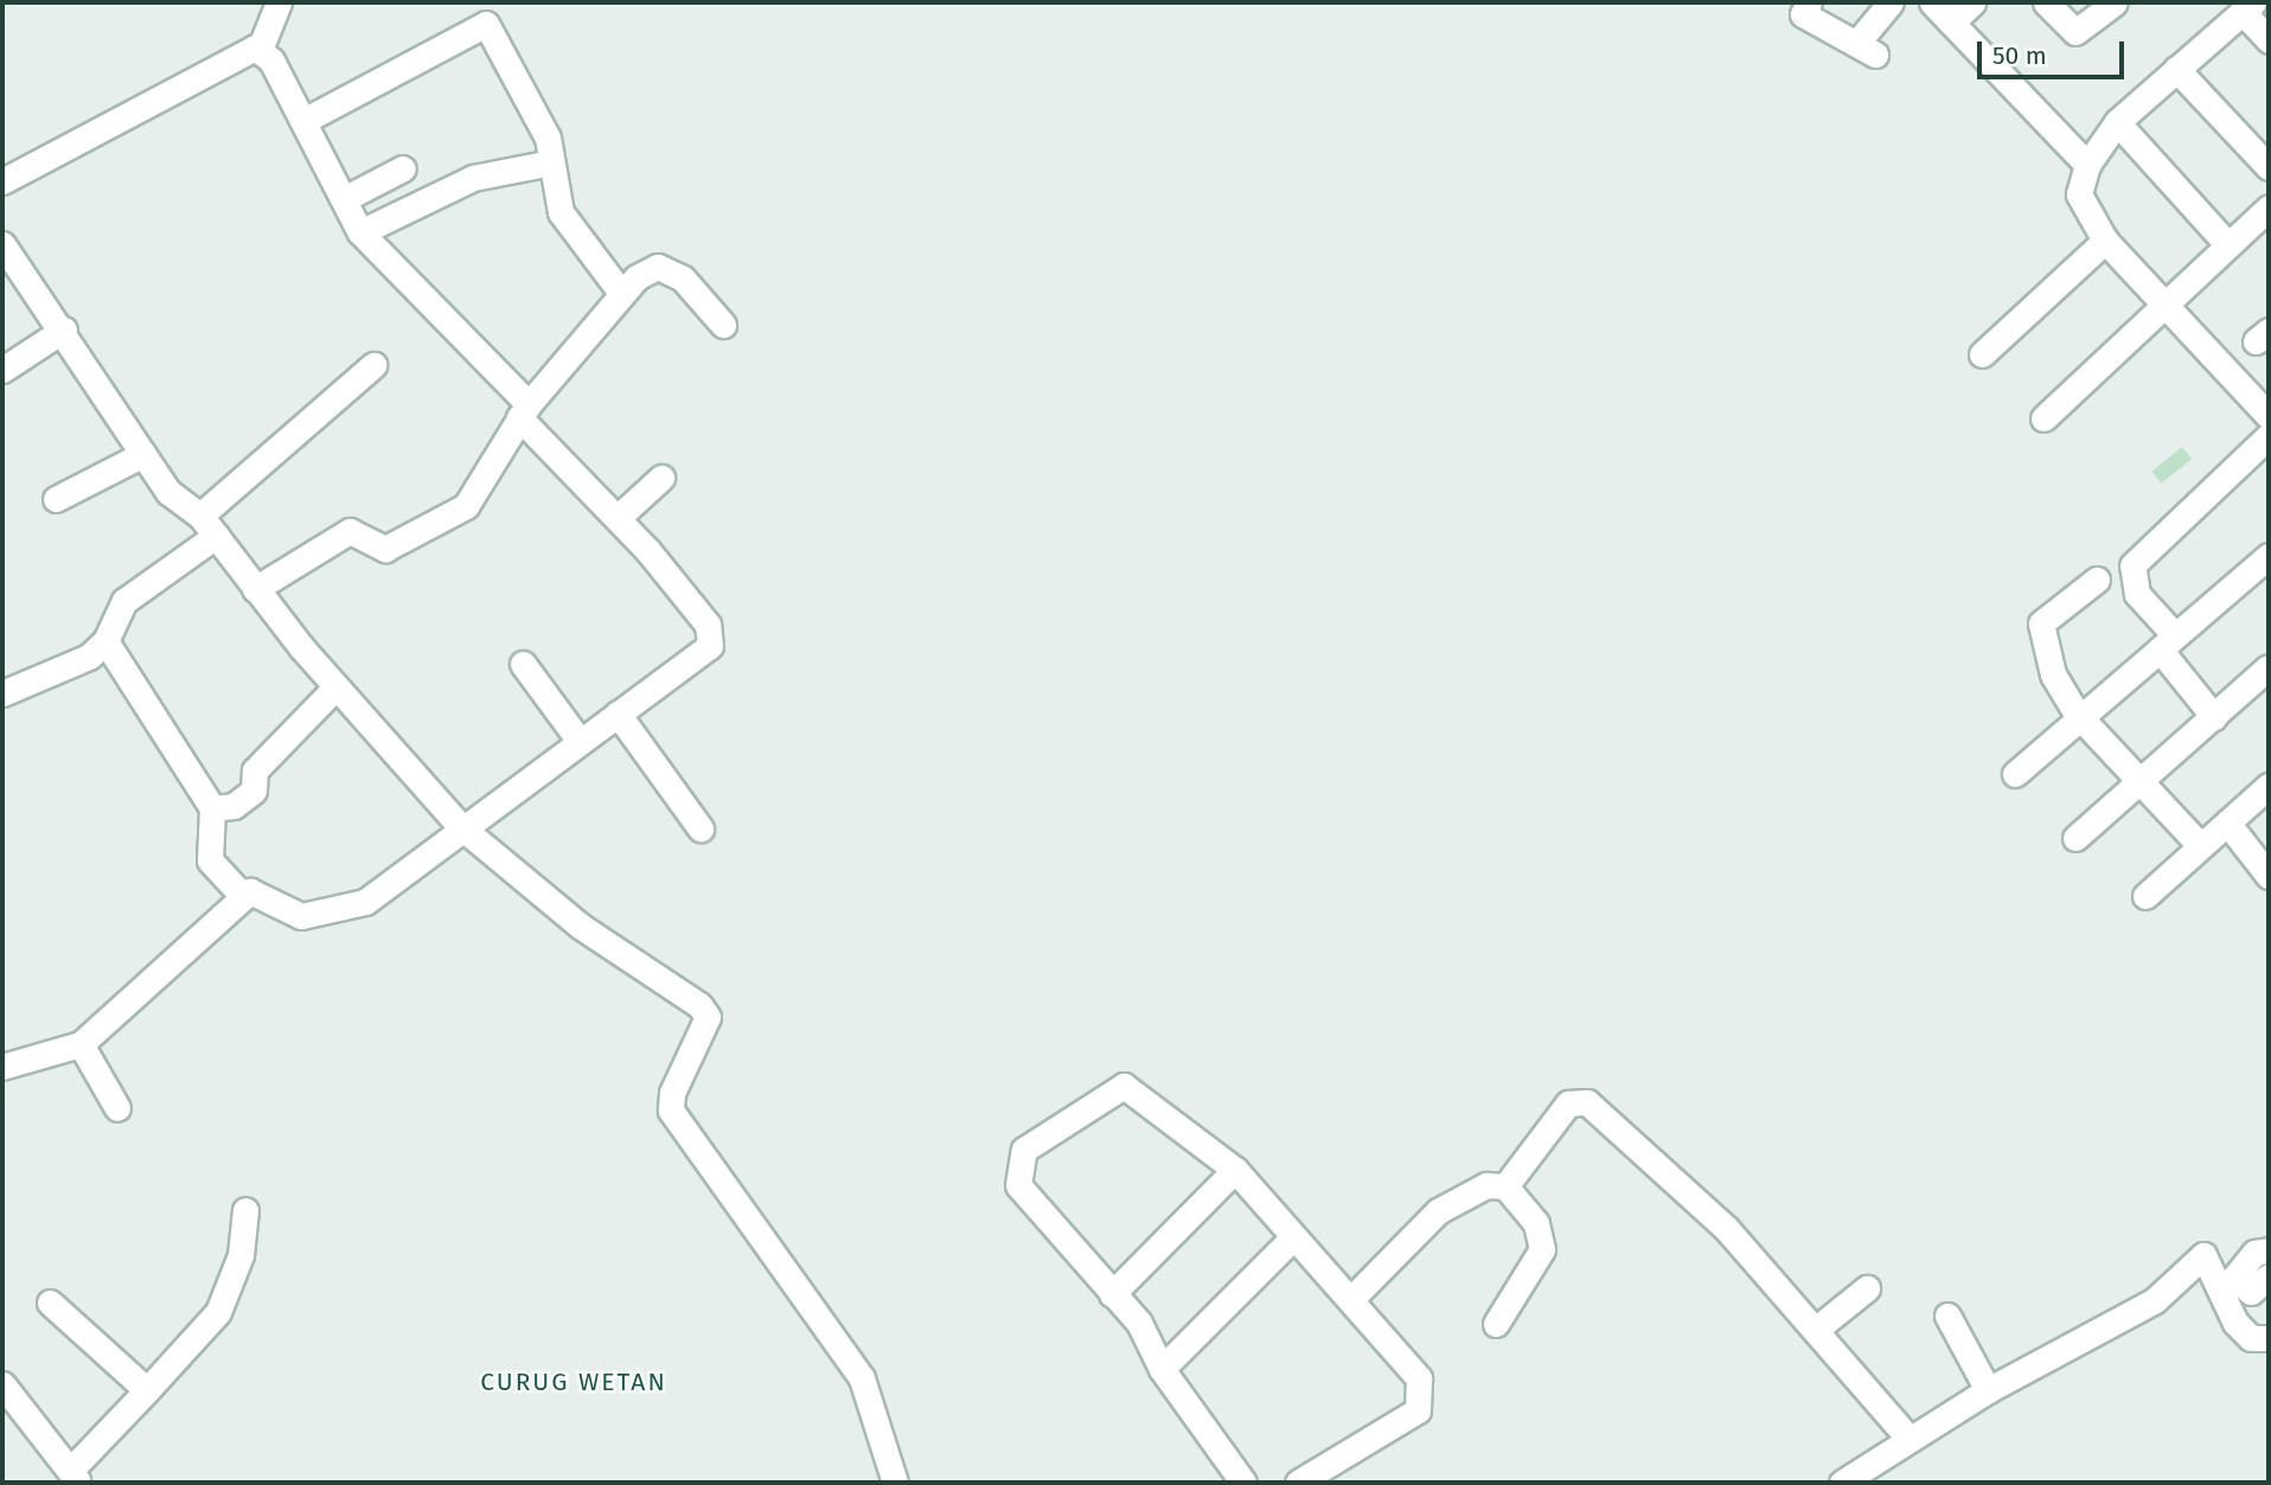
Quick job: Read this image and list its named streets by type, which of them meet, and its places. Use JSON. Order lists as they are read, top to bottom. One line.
{"districts":["CURUG WETAN"],"scale_bar":"50 m"}
